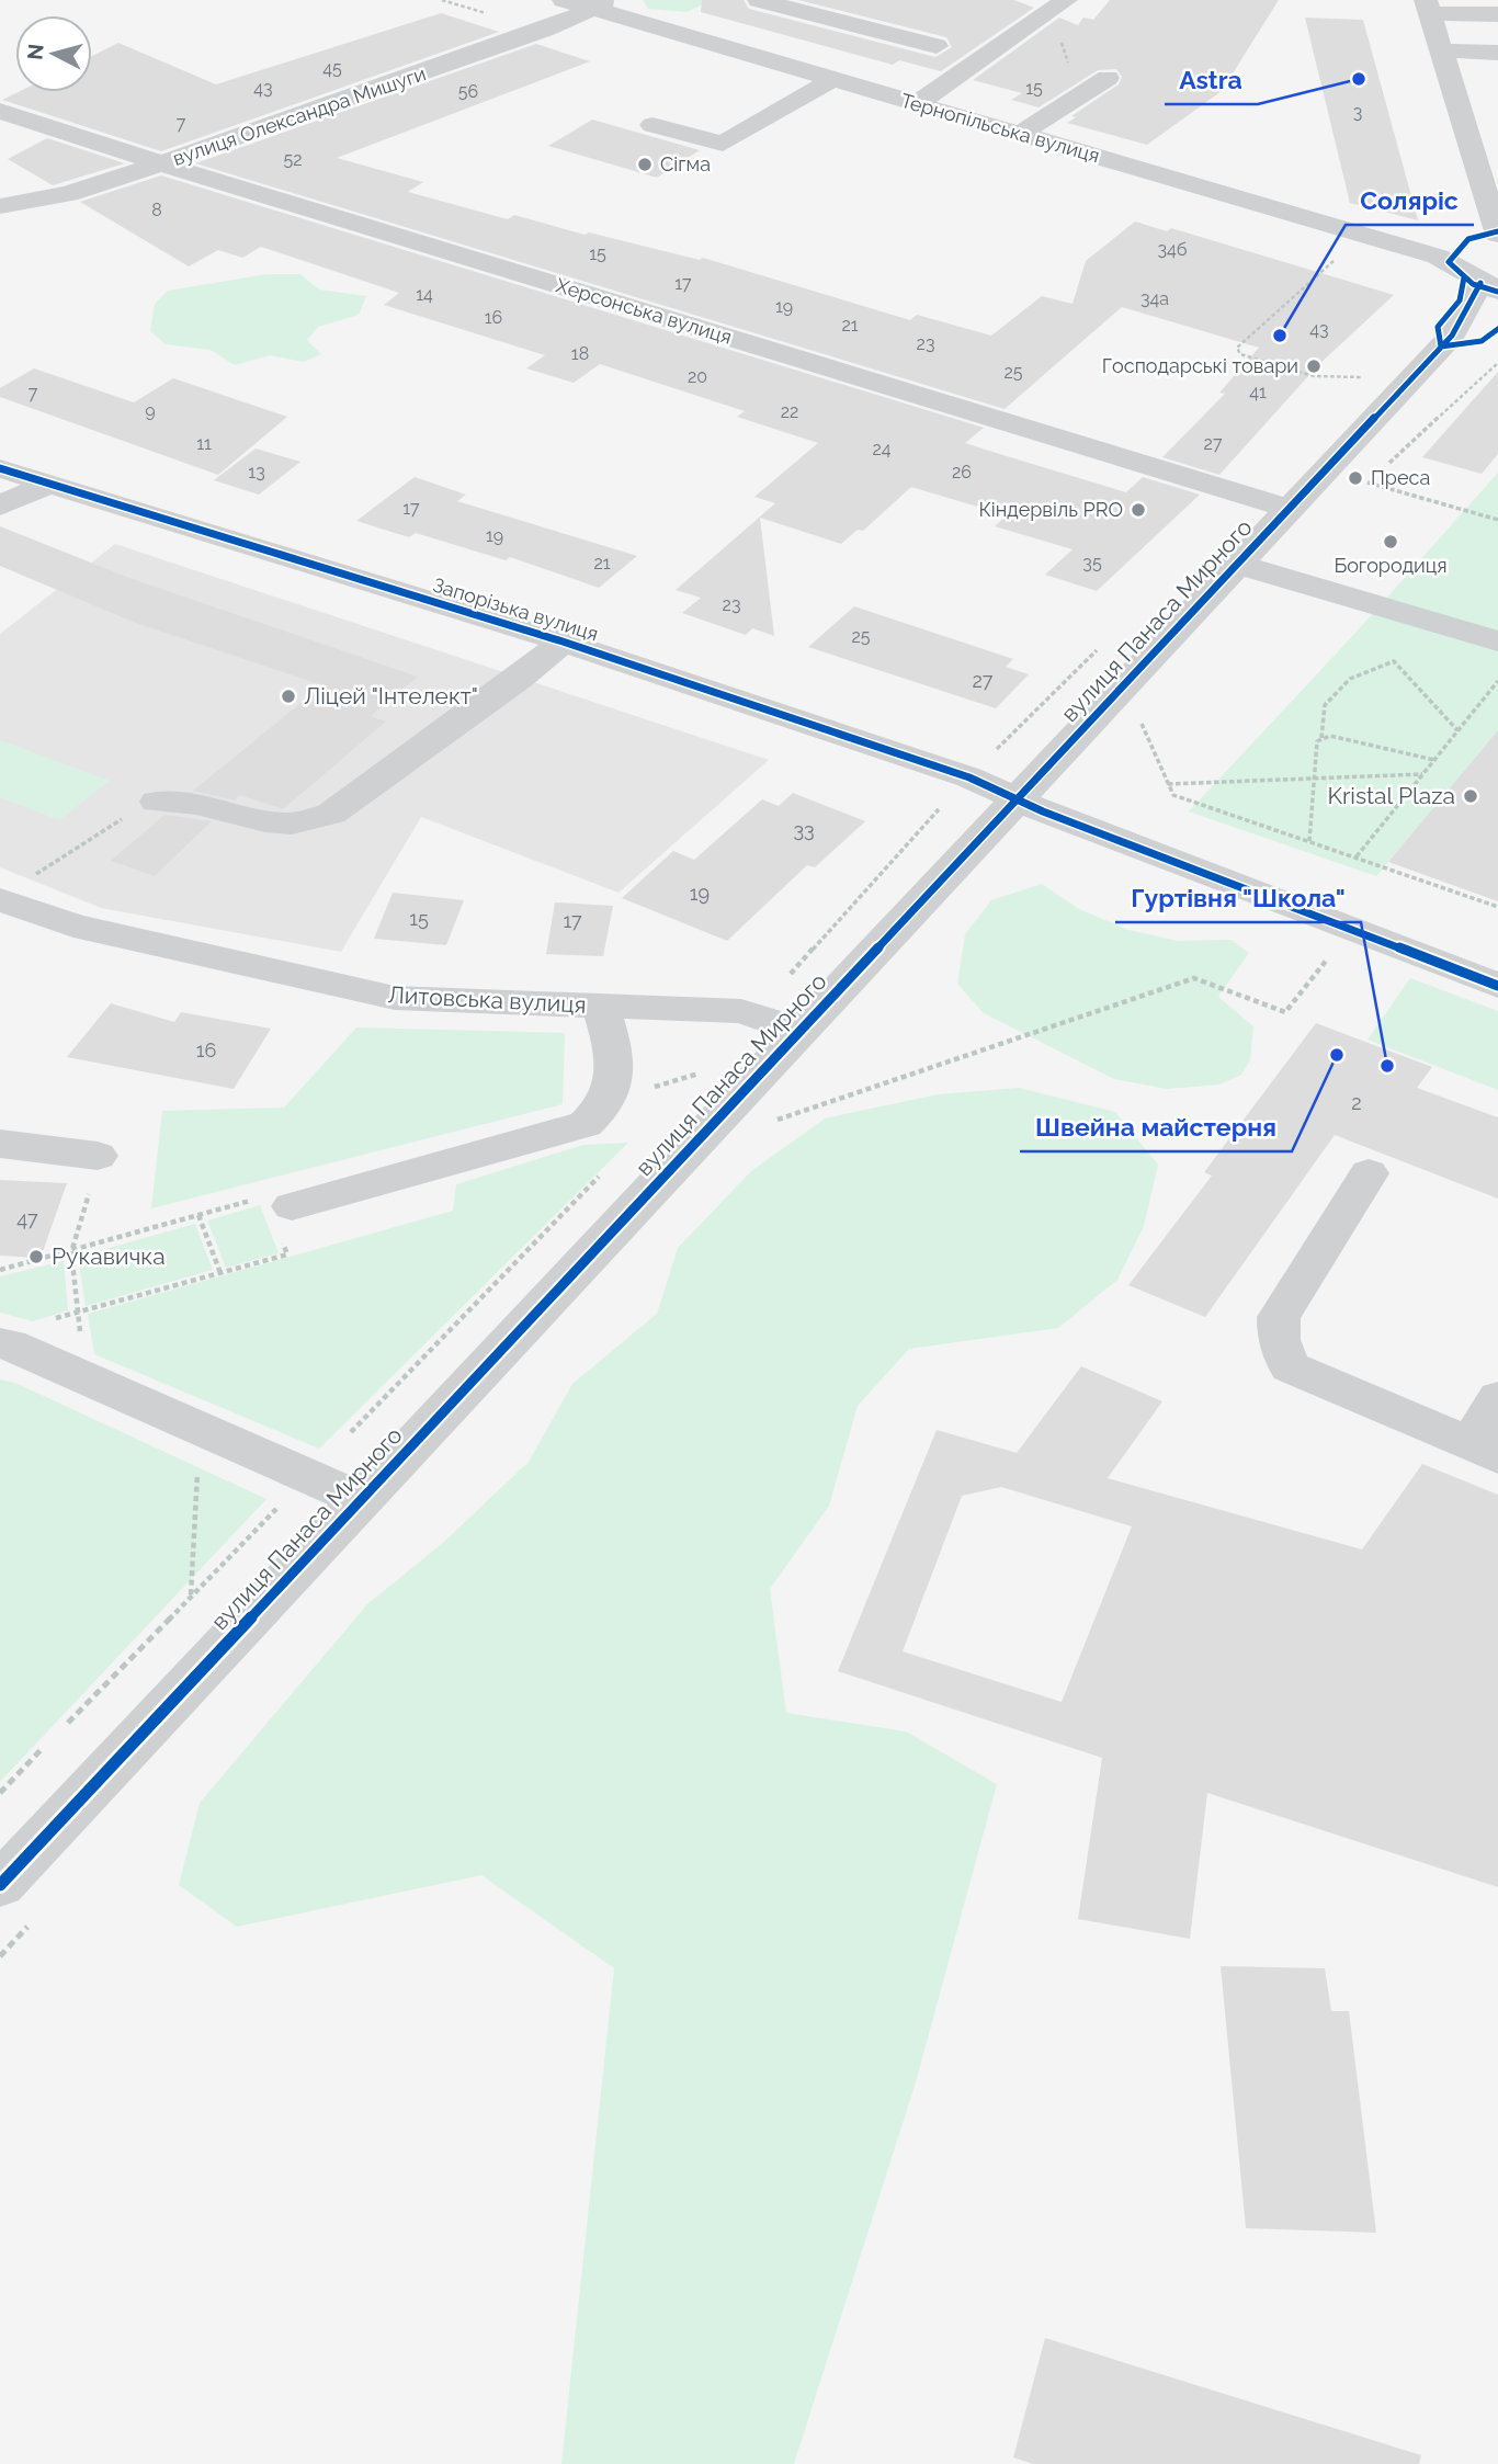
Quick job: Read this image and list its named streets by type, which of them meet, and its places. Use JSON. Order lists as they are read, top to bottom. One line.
{"streets":{"street":["вулиця Олександра Мишуги","Тернопільська вулиця","Херсонська вулиця","Запорізька вулиця","вулиця Панаса Мирного","Литовська вулиця"]},"crossings":[["вулиця Олександра Мишуги","Тернопільська вулиця"],["вулиця Олександра Мишуги","Херсонська вулиця"],["Тернопільська вулиця","вулиця Панаса Мирного"],["Херсонська вулиця","вулиця Панаса Мирного"],["Запорізька вулиця","вулиця Панаса Мирного"],["вулиця Панаса Мирного","Литовська вулиця"]],"places":["Astra","Сігма","Соляріс","Господарські товари","Преса","Кіндервіль PRO","Богородиця","Ліцей \"Інтелект\"","Kristal Plaza","Швейна майстерня","Гуртівня \"Школа\"","Рукавичка"],"house_numbers":["45","43","15","56","3","7","52","8","34б","15","17","14","34а","19","16","21","43","23","18","25","20","41","7","9","22","11","27","24","13","26","17","19","21","35","23","25","27","33","19","15","17","16","2","47"],"north":"left"}
